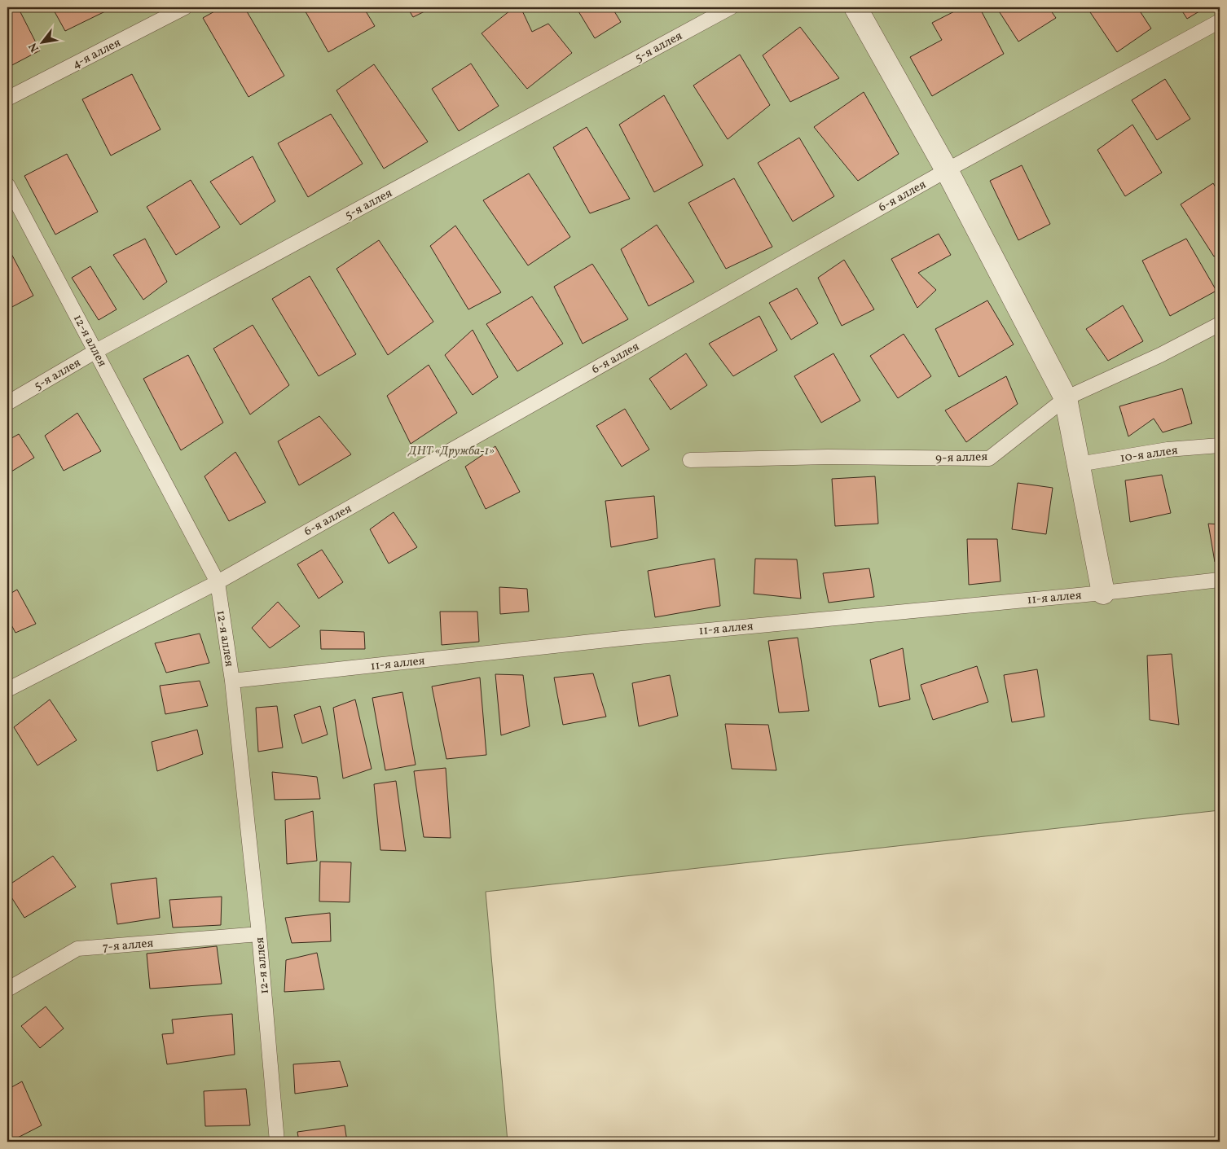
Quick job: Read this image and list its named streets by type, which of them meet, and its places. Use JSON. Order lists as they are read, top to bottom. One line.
{"streets":{"lane":["5-я аллея","4-я аллея","6-я аллея","12-я аллея","10-я аллея","9-я аллея","11-я аллея","7-я аллея"]},"crossings":[["5-я аллея","12-я аллея"],["6-я аллея","12-я аллея"],["12-я аллея","11-я аллея"],["12-я аллея","7-я аллея"]],"parks":["ДНТ «Дружба-1»"],"north":"bottom left"}
